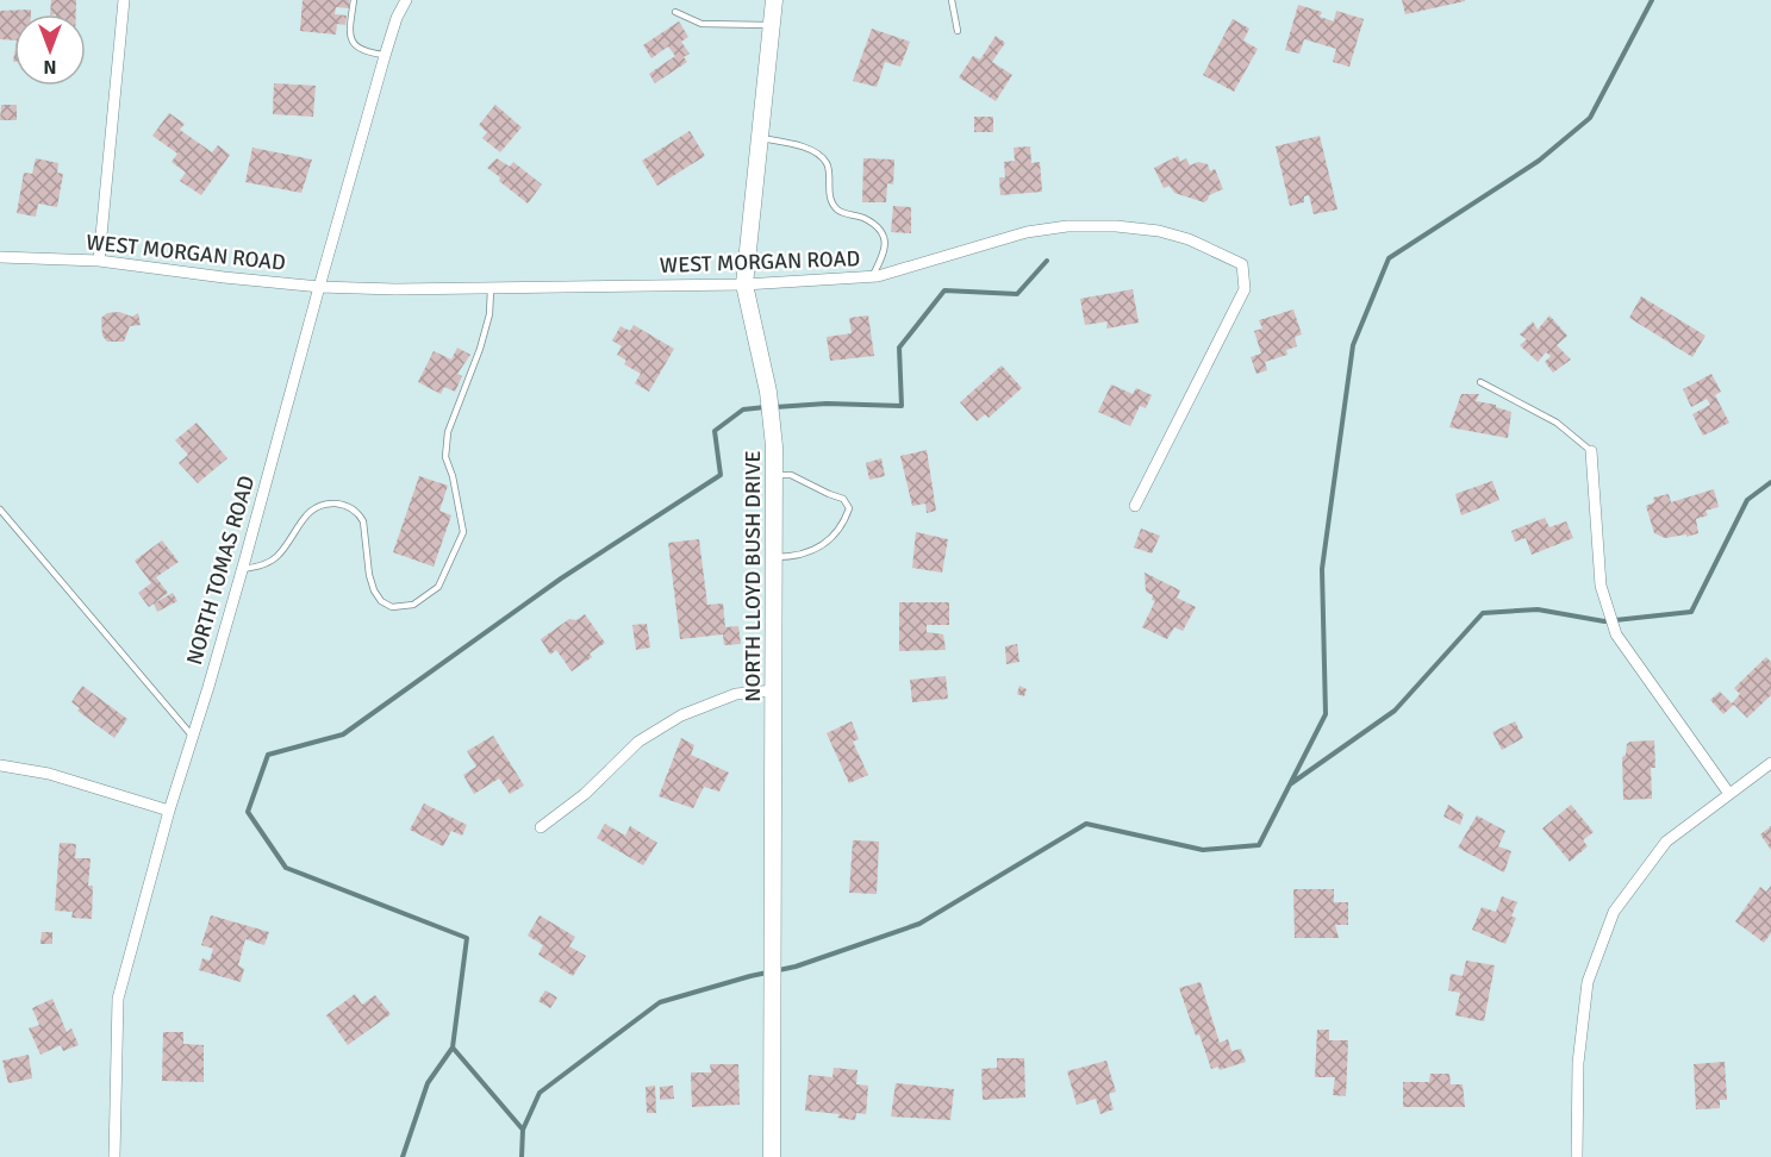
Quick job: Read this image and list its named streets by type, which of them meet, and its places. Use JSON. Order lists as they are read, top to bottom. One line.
{"streets":{"street":["WEST MORGAN ROAD","NORTH TOMAS ROAD","NORTH LLOYD BUSH DRIVE"]},"crossings":[["WEST MORGAN ROAD","NORTH TOMAS ROAD"],["WEST MORGAN ROAD","NORTH LLOYD BUSH DRIVE"]],"north":"bottom"}
